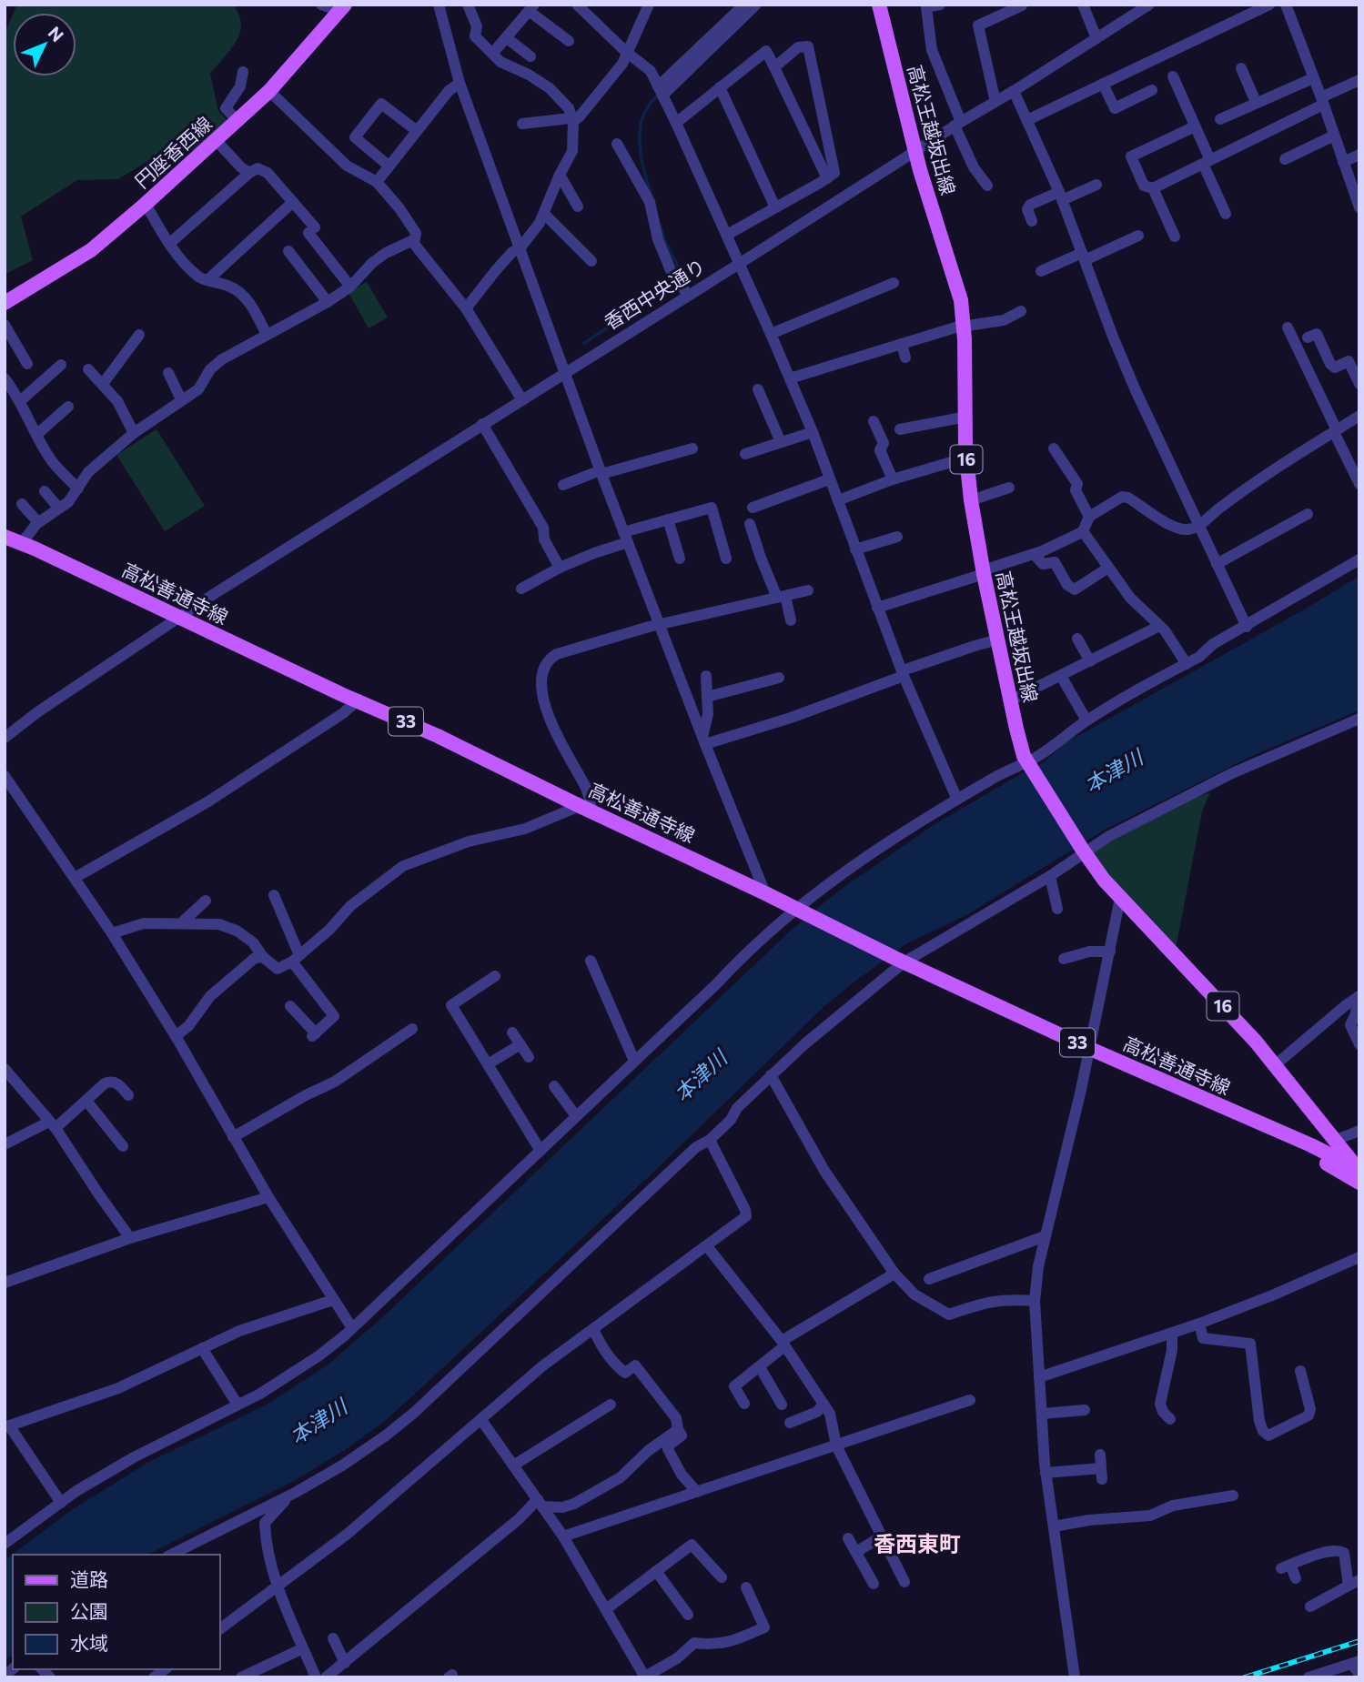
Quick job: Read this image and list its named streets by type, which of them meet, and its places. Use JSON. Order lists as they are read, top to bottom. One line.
{"streets":{"main road":["高松王越坂出線","円座香西線","16","高松善通寺線","33"],"street":["香西中央通り"]},"crossings":[["高松王越坂出線","香西中央通り"],["高松王越坂出線","高松善通寺線"],["香西中央通り","高松善通寺線"]],"districts":["香西東町"],"water":["本津川"],"legend":["道路","公園","水域"],"north":"top right"}
